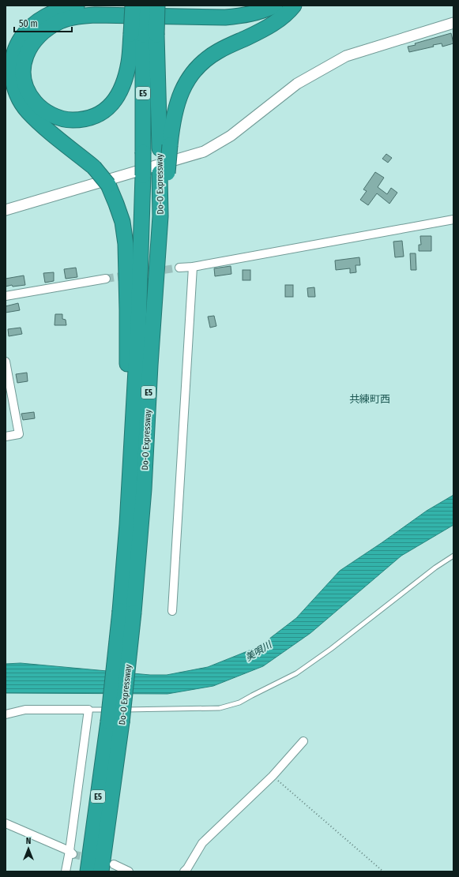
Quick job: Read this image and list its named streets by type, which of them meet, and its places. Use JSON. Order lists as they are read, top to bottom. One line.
{"streets":{"highway":["E5","Do-O Expressway"]},"districts":["共練町西"],"water":["美唄川"],"scale_bar":"50 m","north":"top"}
